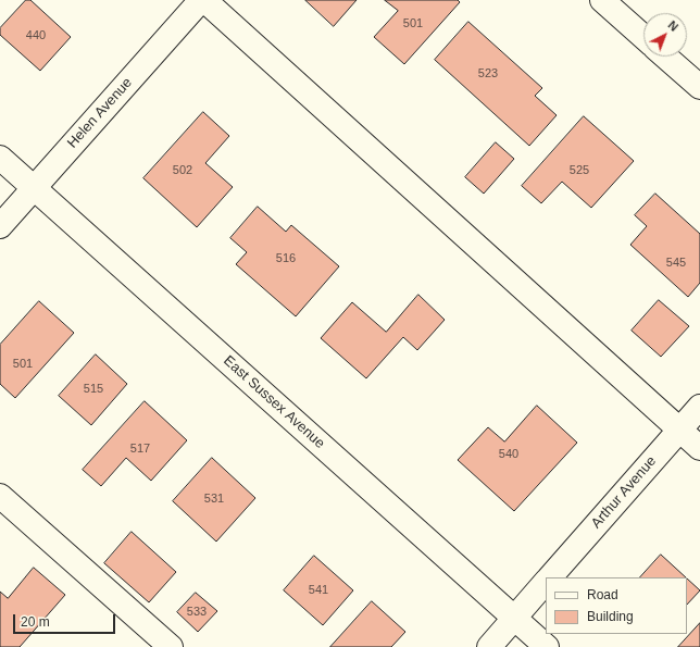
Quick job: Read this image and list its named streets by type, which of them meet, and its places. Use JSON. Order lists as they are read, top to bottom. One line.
{"streets":{"street":["Helen Avenue","East Sussex Avenue","Arthur Avenue"]},"crossings":[["Helen Avenue","East Sussex Avenue"],["East Sussex Avenue","Arthur Avenue"]],"house_numbers":["501","440","523","502","525","516","545","501","515","517","540","531","541","533"],"legend":["Road","Building"],"scale_bar":"20 m","north":"top right"}
